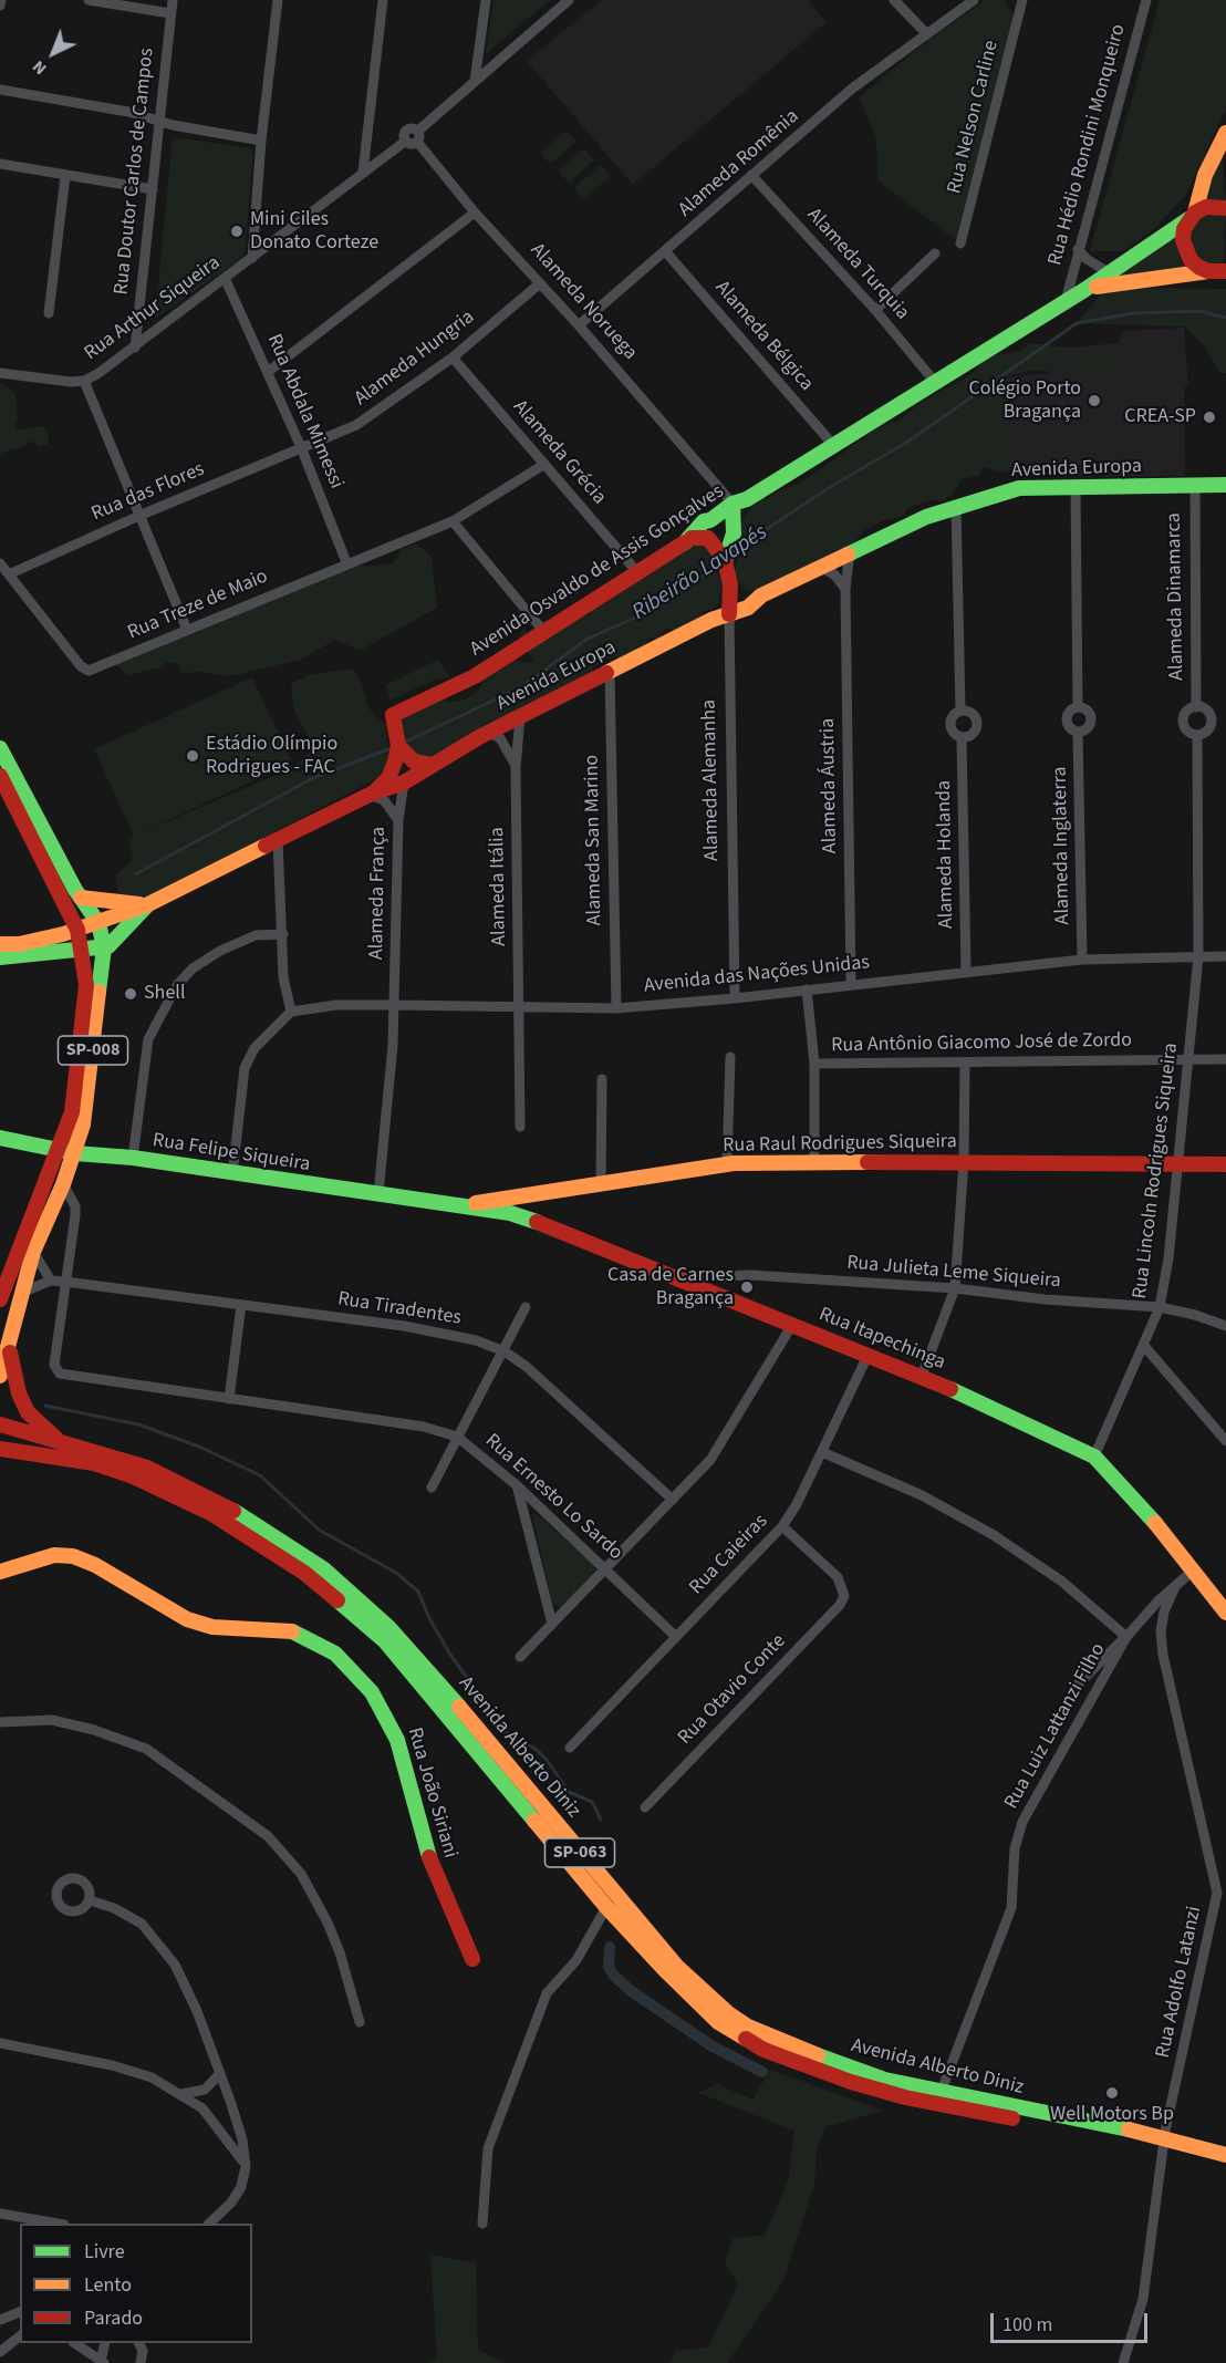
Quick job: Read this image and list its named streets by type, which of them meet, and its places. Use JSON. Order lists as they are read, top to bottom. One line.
{"streets":{"street":["Rua Nelson Carline","Rua Hédio Rondini Monqueiro","Alameda Romênia","Rua Doutor Carlos de Campos","Alameda Turquia","Alameda Noruega","Rua Arthur Siqueira","Alameda Bélgica","Alameda Hungria","Rua Abdala Mimessi","Alameda Grécia","Avenida Europa","Rua das Flores","Avenida Osvaldo de Assis Gonçalves","Alameda Dinamarca","Rua Treze de Maio","Alameda Alemanha","Alameda Áustria","Alameda San Marino","Alameda Inglaterra","Alameda Holanda","Alameda Itália","Alameda França","Avenida das Nações Unidas","Rua Antônio Giacomo José de Zordo","SP-008","Rua Raul Rodrigues Siqueira","Rua Felipe Siqueira","Rua Lincoln Rodrigues Siqueira","Rua Julieta Leme Siqueira","Rua Tiradentes","Rua Itapechinga","Rua Ernesto Lo Sardo","Rua Caieiras","Rua Otavio Conte","Rua Luiz Lattanzi Filho","Avenida Alberto Diniz","Rua João Siriani","SP-063","Rua Adolfo Latanzi"]},"crossings":[["Rua Hédio Rondini Monqueiro","Avenida Osvaldo de Assis Gonçalves"],["Alameda Romênia","Alameda Turquia"],["Alameda Romênia","Alameda Noruega"],["Alameda Romênia","Alameda Bélgica"],["Rua Doutor Carlos de Campos","Rua Arthur Siqueira"],["Alameda Turquia","Avenida Osvaldo de Assis Gonçalves"],["Alameda Noruega","Rua Arthur Siqueira"],["Alameda Noruega","Alameda Hungria"],["Alameda Noruega","Avenida Osvaldo de Assis Gonçalves"],["Rua Arthur Siqueira","Rua Abdala Mimessi"],["Alameda Bélgica","Avenida Osvaldo de Assis Gonçalves"],["Alameda Hungria","Rua Abdala Mimessi"],["Alameda Hungria","Alameda Grécia"],["Alameda Hungria","Rua das Flores"],["Rua Abdala Mimessi","Rua das Flores"],["Rua Abdala Mimessi","Rua Treze de Maio"],["Alameda Grécia","Avenida Osvaldo de Assis Gonçalves"],["Alameda Grécia","Rua Treze de Maio"],["Avenida Europa","Alameda Dinamarca"],["Avenida Europa","Alameda Alemanha"],["Avenida Europa","Alameda Áustria"],["Avenida Europa","Alameda San Marino"],["Avenida Europa","Alameda Inglaterra"],["Avenida Europa","Alameda Holanda"],["Avenida Europa","Alameda Itália"],["Avenida Europa","Alameda França"],["Avenida Europa","SP-008"],["Rua das Flores","Rua Treze de Maio"],["Alameda Dinamarca","Avenida das Nações Unidas"],["Alameda Dinamarca","Rua Lincoln Rodrigues Siqueira"],["Alameda Alemanha","Avenida das Nações Unidas"],["Alameda Áustria","Avenida das Nações Unidas"],["Alameda San Marino","Avenida das Nações Unidas"],["Alameda Inglaterra","Avenida das Nações Unidas"],["Alameda Holanda","Avenida das Nações Unidas"],["Alameda Itália","Avenida das Nações Unidas"],["Alameda França","Avenida das Nações Unidas"],["Alameda França","Rua Felipe Siqueira"],["Avenida das Nações Unidas","Rua Lincoln Rodrigues Siqueira"],["Rua Antônio Giacomo José de Zordo","Rua Lincoln Rodrigues Siqueira"],["SP-008","Rua Felipe Siqueira"],["SP-008","SP-063"],["Rua Raul Rodrigues Siqueira","Rua Felipe Siqueira"],["Rua Raul Rodrigues Siqueira","Rua Lincoln Rodrigues Siqueira"],["Rua Raul Rodrigues Siqueira","Rua Itapechinga"],["Rua Felipe Siqueira","Rua Itapechinga"],["Rua Lincoln Rodrigues Siqueira","Rua Julieta Leme Siqueira"],["Rua Lincoln Rodrigues Siqueira","Rua Itapechinga"],["Rua Julieta Leme Siqueira","Rua Itapechinga"],["Rua Tiradentes","Rua Ernesto Lo Sardo"],["Rua Itapechinga","Rua Caieiras"],["Rua Itapechinga","Rua Adolfo Latanzi"],["Rua Ernesto Lo Sardo","Rua Caieiras"],["Rua Caieiras","Rua Otavio Conte"],["Rua Luiz Lattanzi Filho","Avenida Alberto Diniz"],["Rua Luiz Lattanzi Filho","Rua Adolfo Latanzi"],["Avenida Alberto Diniz","SP-063"],["Avenida Alberto Diniz","Rua Adolfo Latanzi"]],"water":["Ribeirão Lavapés"],"places":["Mini Ciles Donato Corteze","Colégio Porto Bragança","CREA-SP","Estádio Olímpio Rodrigues - FAC","Shell","Casa de Carnes Bragança","Well Motors Bp"],"legend":["Livre","Lento","Parado"],"scale_bar":"100 m","north":"bottom left"}
